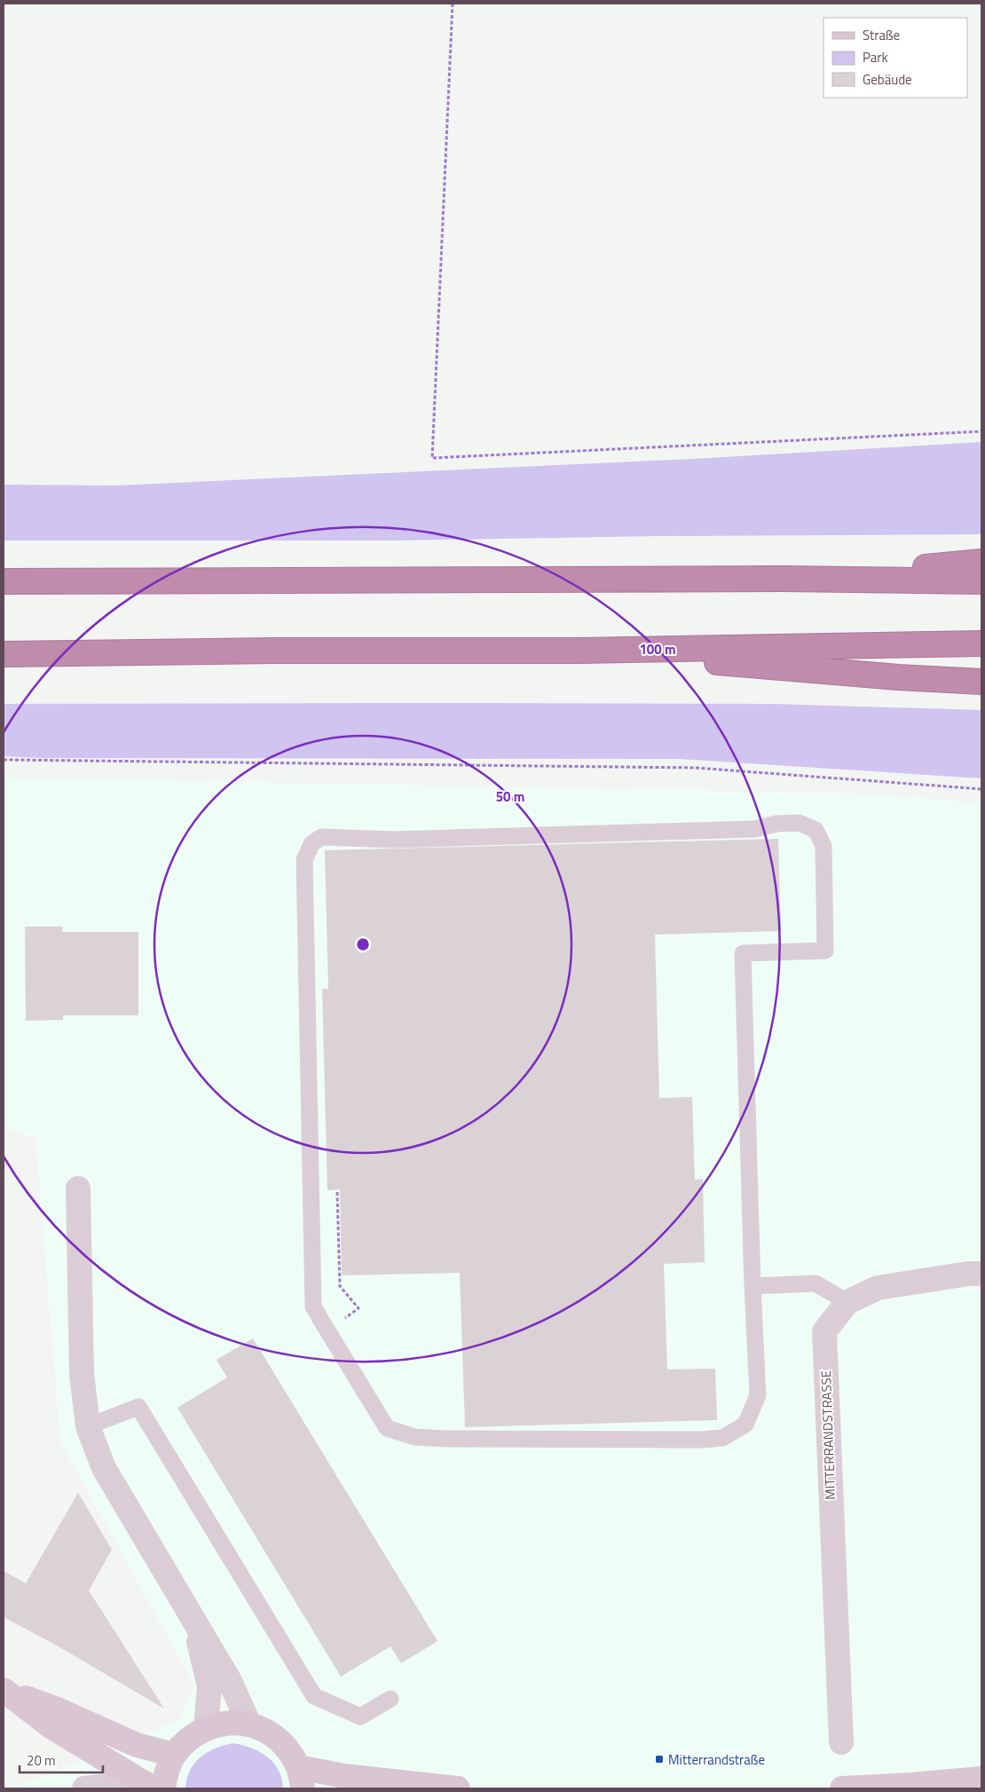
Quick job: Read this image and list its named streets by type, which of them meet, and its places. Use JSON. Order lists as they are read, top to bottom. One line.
{"streets":{"street":["MITTERRANDSTRASSE"]},"places":{"transit":["Mitterrandstraße"]},"legend":["Straße","Park","Gebäude"],"scale_bar":"20 m","rings":["100 m","50 m"]}
